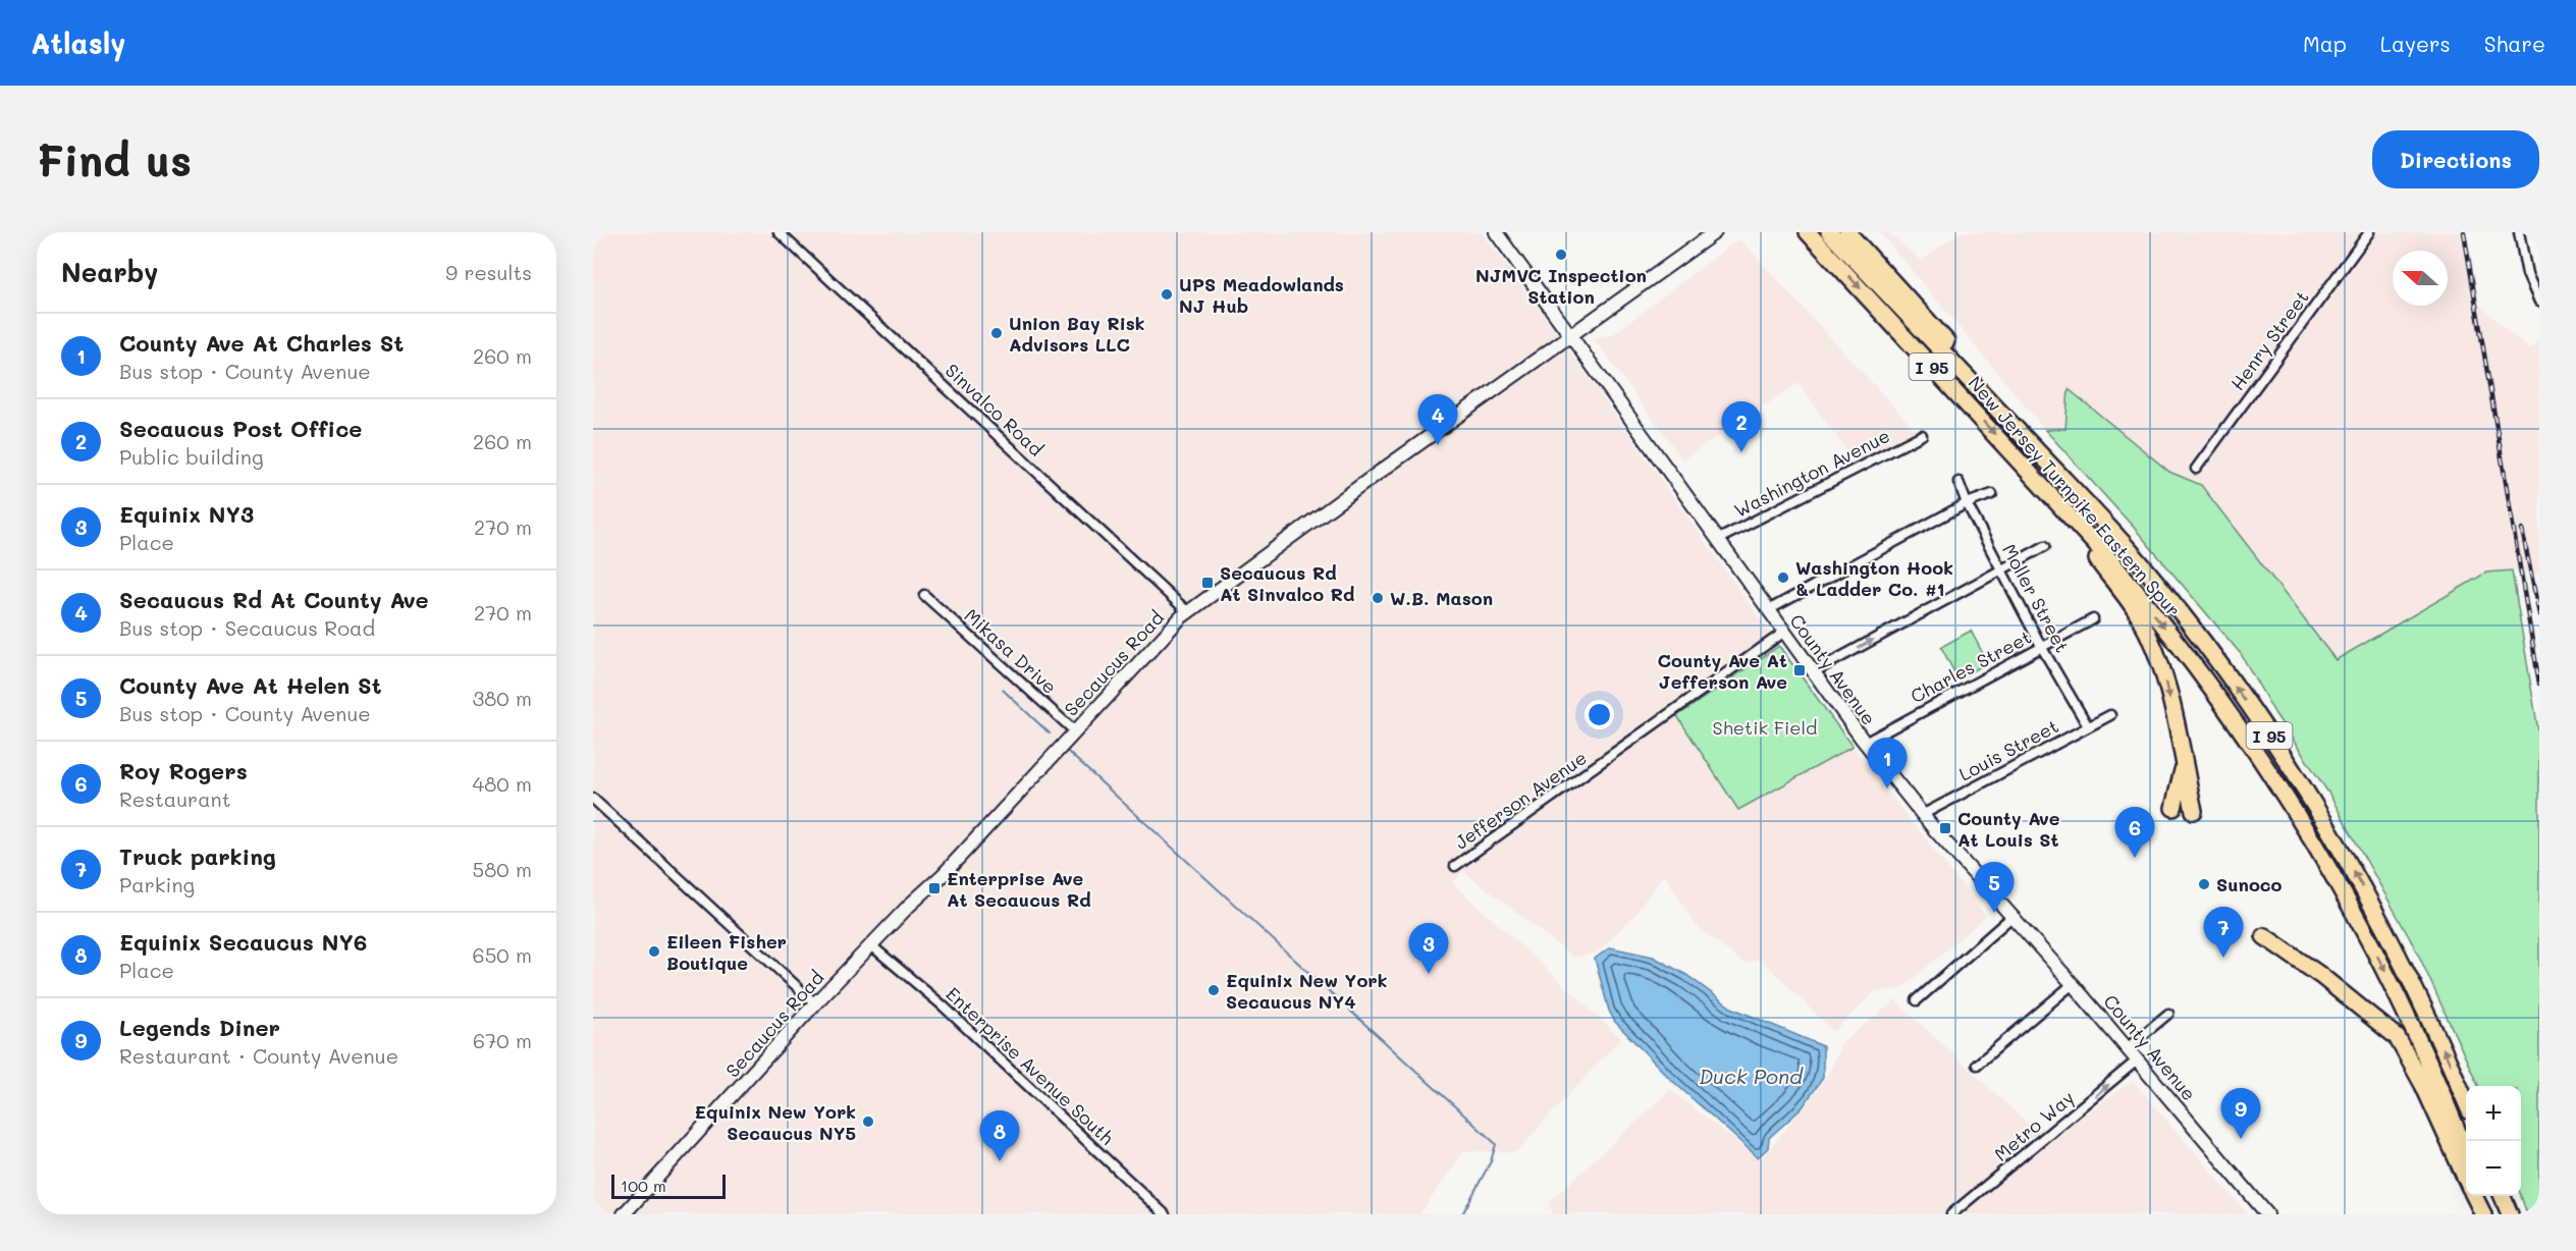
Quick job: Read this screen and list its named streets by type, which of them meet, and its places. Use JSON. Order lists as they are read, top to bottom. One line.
{"streets":{"highway":["I 95","New Jersey Turnpike Eastern Spur"],"main road":["Secaucus Road","County Avenue"],"street":["Henry Street","Sinvalco Road","Washington Avenue","Moller Street","Mikasa Drive","Charles Street","Louis Street","Jefferson Avenue","Enterprise Avenue South","Metro Way"]},"crossings":[["Sinvalco Road","Secaucus Road"],["Washington Avenue","County Avenue"],["Moller Street","Charles Street"],["Moller Street","Louis Street"],["Mikasa Drive","Secaucus Road"],["Secaucus Road","County Avenue"],["Secaucus Road","Enterprise Avenue South"],["Charles Street","County Avenue"],["County Avenue","Louis Street"],["County Avenue","Jefferson Avenue"],["County Avenue","Metro Way"]],"one_way":["Metro Way"],"water":["Duck Pond"],"parks":["Shetik Field"],"places":{"other":["NJMVC Inspection Station","UPS Meadowlands NJ Hub","Union Bay Risk Advisors LLC","Washington Hook & Ladder Co. #1","W.B. Mason","Sunoco","Eileen Fisher Boutique","Equinix New York Secaucus NY4","Equinix New York Secaucus NY5"],"transit":["Secaucus Rd At Sinvalco Rd","County Ave At Jefferson Ave","County Ave At Louis St","Enterprise Ave At Secaucus Rd"]},"scale_bar":"100 m","north":"left","page":{"header":"Atlasly","nav":["Map","Layers","Share"],"buttons":"Directions","title":"Find us","heading":["Nearby","9 results"],"list":[{"mark":"1","name":"County Ave At Charles St","note":"Bus stop · County Avenue","value":"260 m"},{"mark":"2","name":"Secaucus Post Office","note":"Public building","value":"260 m"},{"mark":"3","name":"Equinix NY3","note":"Place","value":"270 m"},{"mark":"4","name":"Secaucus Rd At County Ave","note":"Bus stop · Secaucus Road","value":"270 m"},{"mark":"5","name":"County Ave At Helen St","note":"Bus stop · County Avenue","value":"380 m"},{"mark":"6","name":"Roy Rogers","note":"Restaurant","value":"480 m"},{"mark":"7","name":"Truck parking","note":"Parking","value":"580 m"},{"mark":"8","name":"Equinix Secaucus NY6","note":"Place","value":"650 m"},{"mark":"9","name":"Legends Diner","note":"Restaurant · County Avenue","value":"670 m"}],"pins":["4","2","1","6","5","7","3","9","8"],"map_buttons":["+","−"],"scale":"100 m"}}
